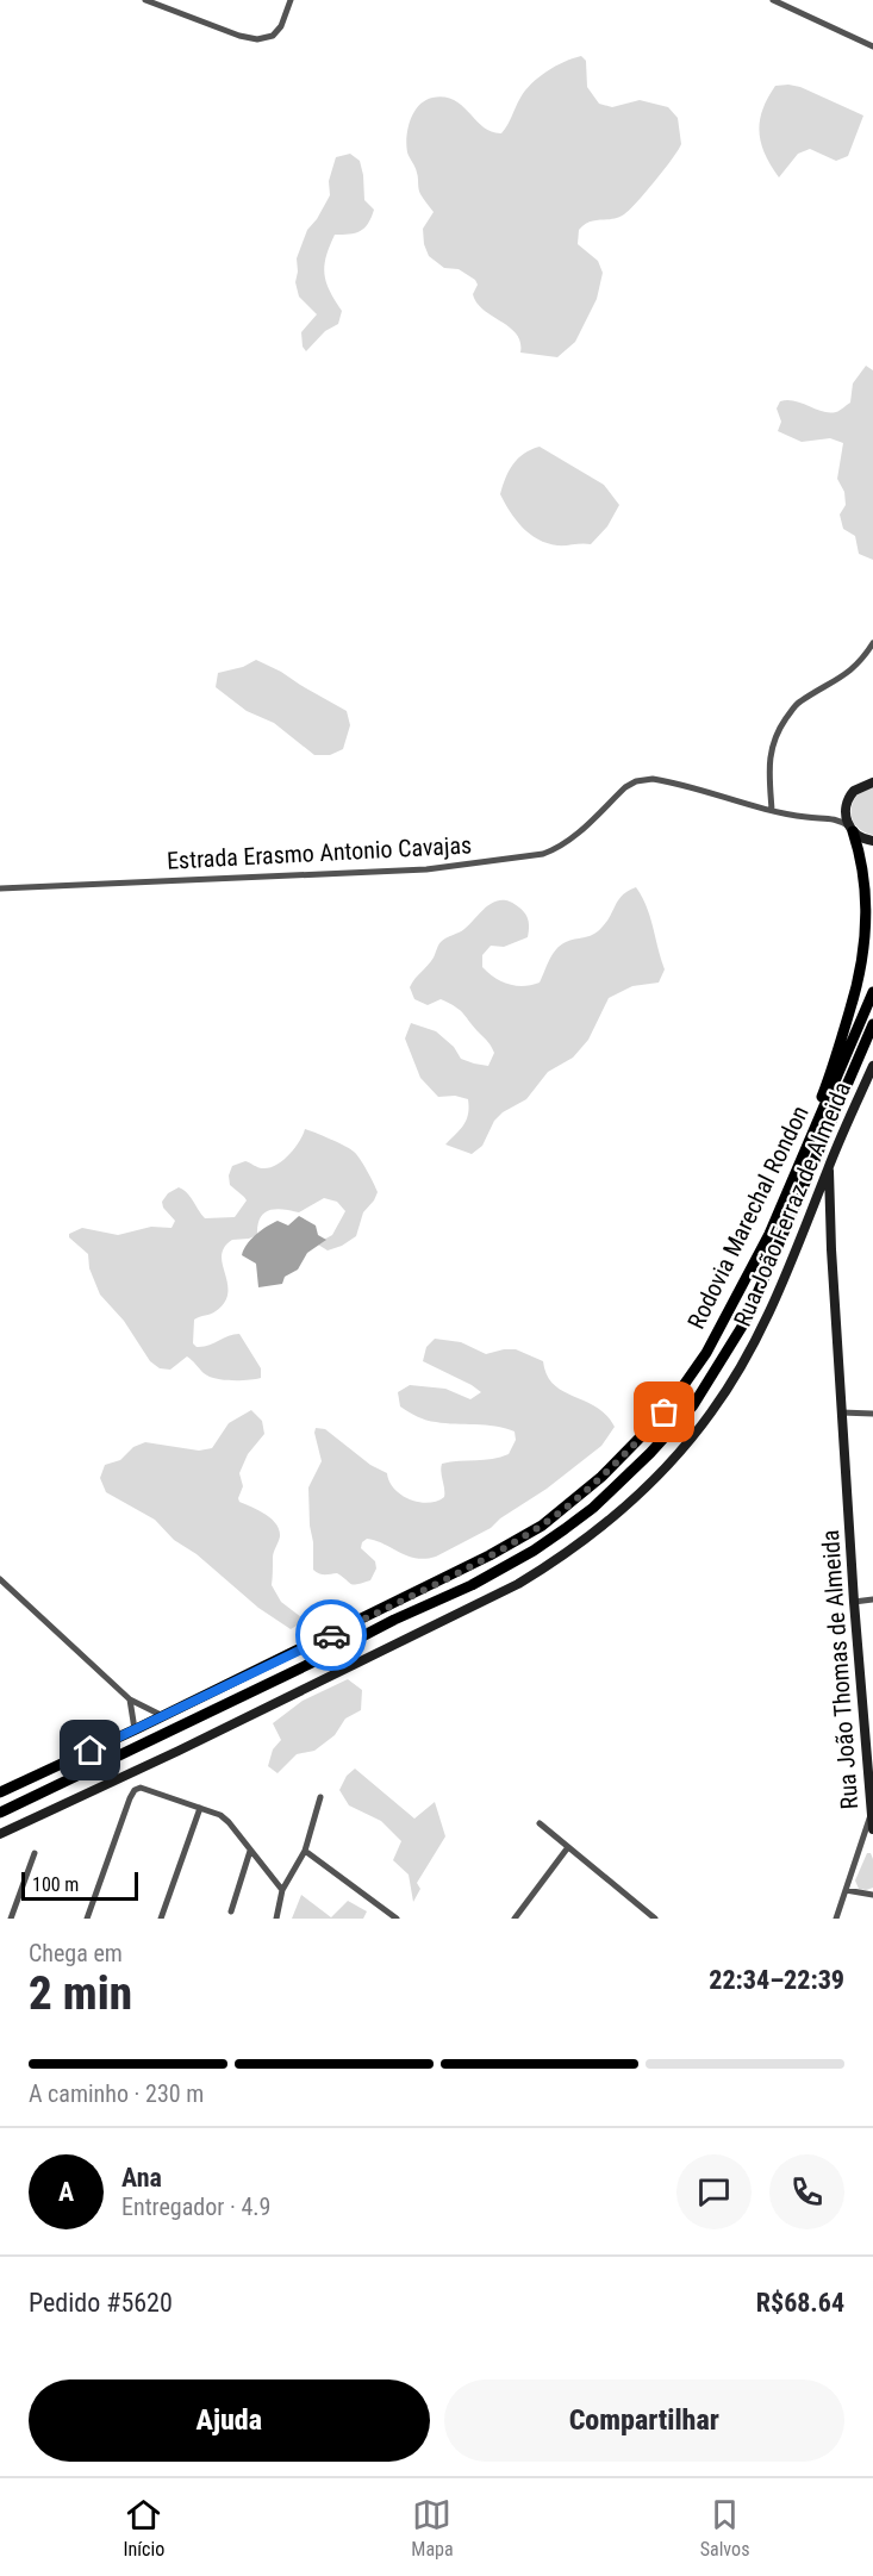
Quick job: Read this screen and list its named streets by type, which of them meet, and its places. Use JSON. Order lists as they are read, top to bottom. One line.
{"streets":{"highway":["Rodovia Marechal Rondon"],"main road":["Rua João Ferraz de Almeida","Rua João Thomas de Almeida"],"street":["Estrada Erasmo Antonio Cavajas"]},"crossings":[["Rua João Ferraz de Almeida","Rua João Thomas de Almeida"]],"scale_bar":"100 m","page":{"scale":"100 m","heading":["2 min","Chega em","22:34–22:39"],"panel":["Ana","Entregador · 4.9","Pedido #5620","R$68.64"],"bar":"A caminho · 230 m","round":"A","buttons":["Ajuda","Compartilhar"],"tabs":["Início","Mapa","Salvos"]}}
